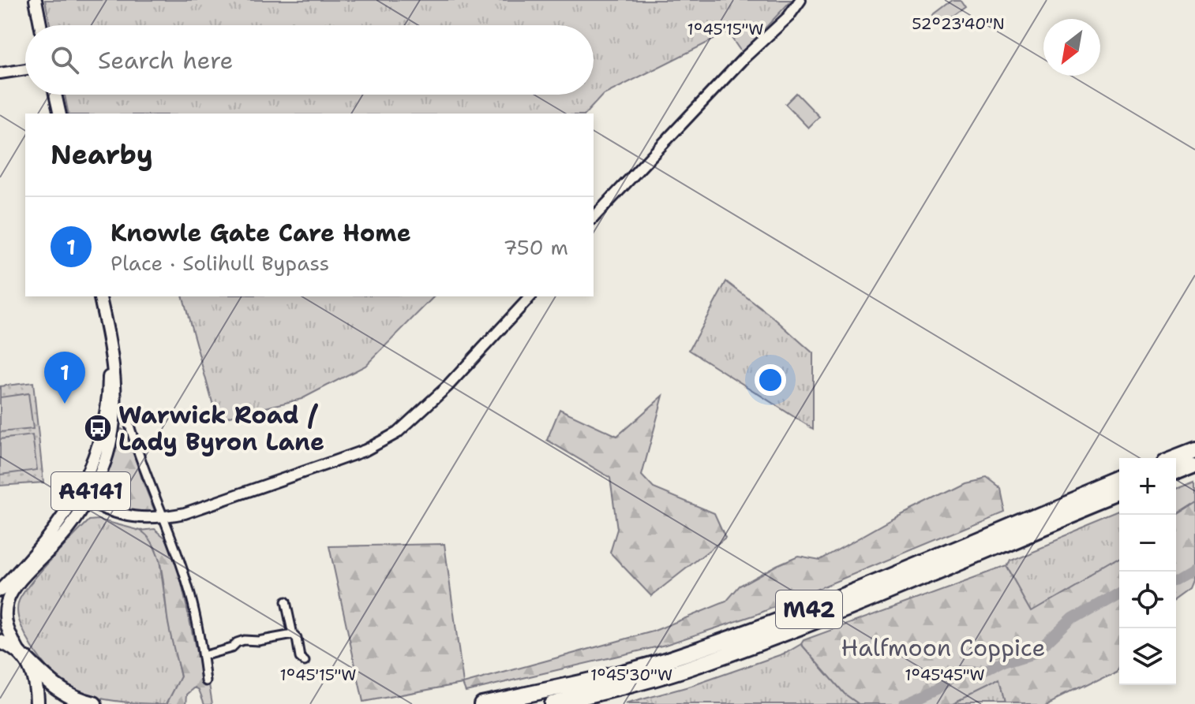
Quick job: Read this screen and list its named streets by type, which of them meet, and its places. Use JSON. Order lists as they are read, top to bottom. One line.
{"streets":{"highway":["M42"],"main road":["A4141"]},"parks":["Halfmoon Coppice"],"places":{"bus stop":["Warwick Road / Lady Byron Lane"]},"north":"bottom left","page":{"search":"Search here","heading":"Nearby","list":[{"mark":"1","name":"Knowle Gate Care Home","note":"Place · Solihull Bypass","value":"750 m"}],"pins":"1","map_buttons":["+","−"]},"coordinates":["52°23'40\"N","1°45'15\"W","1°45'30\"W","1°45'45\"W"]}
